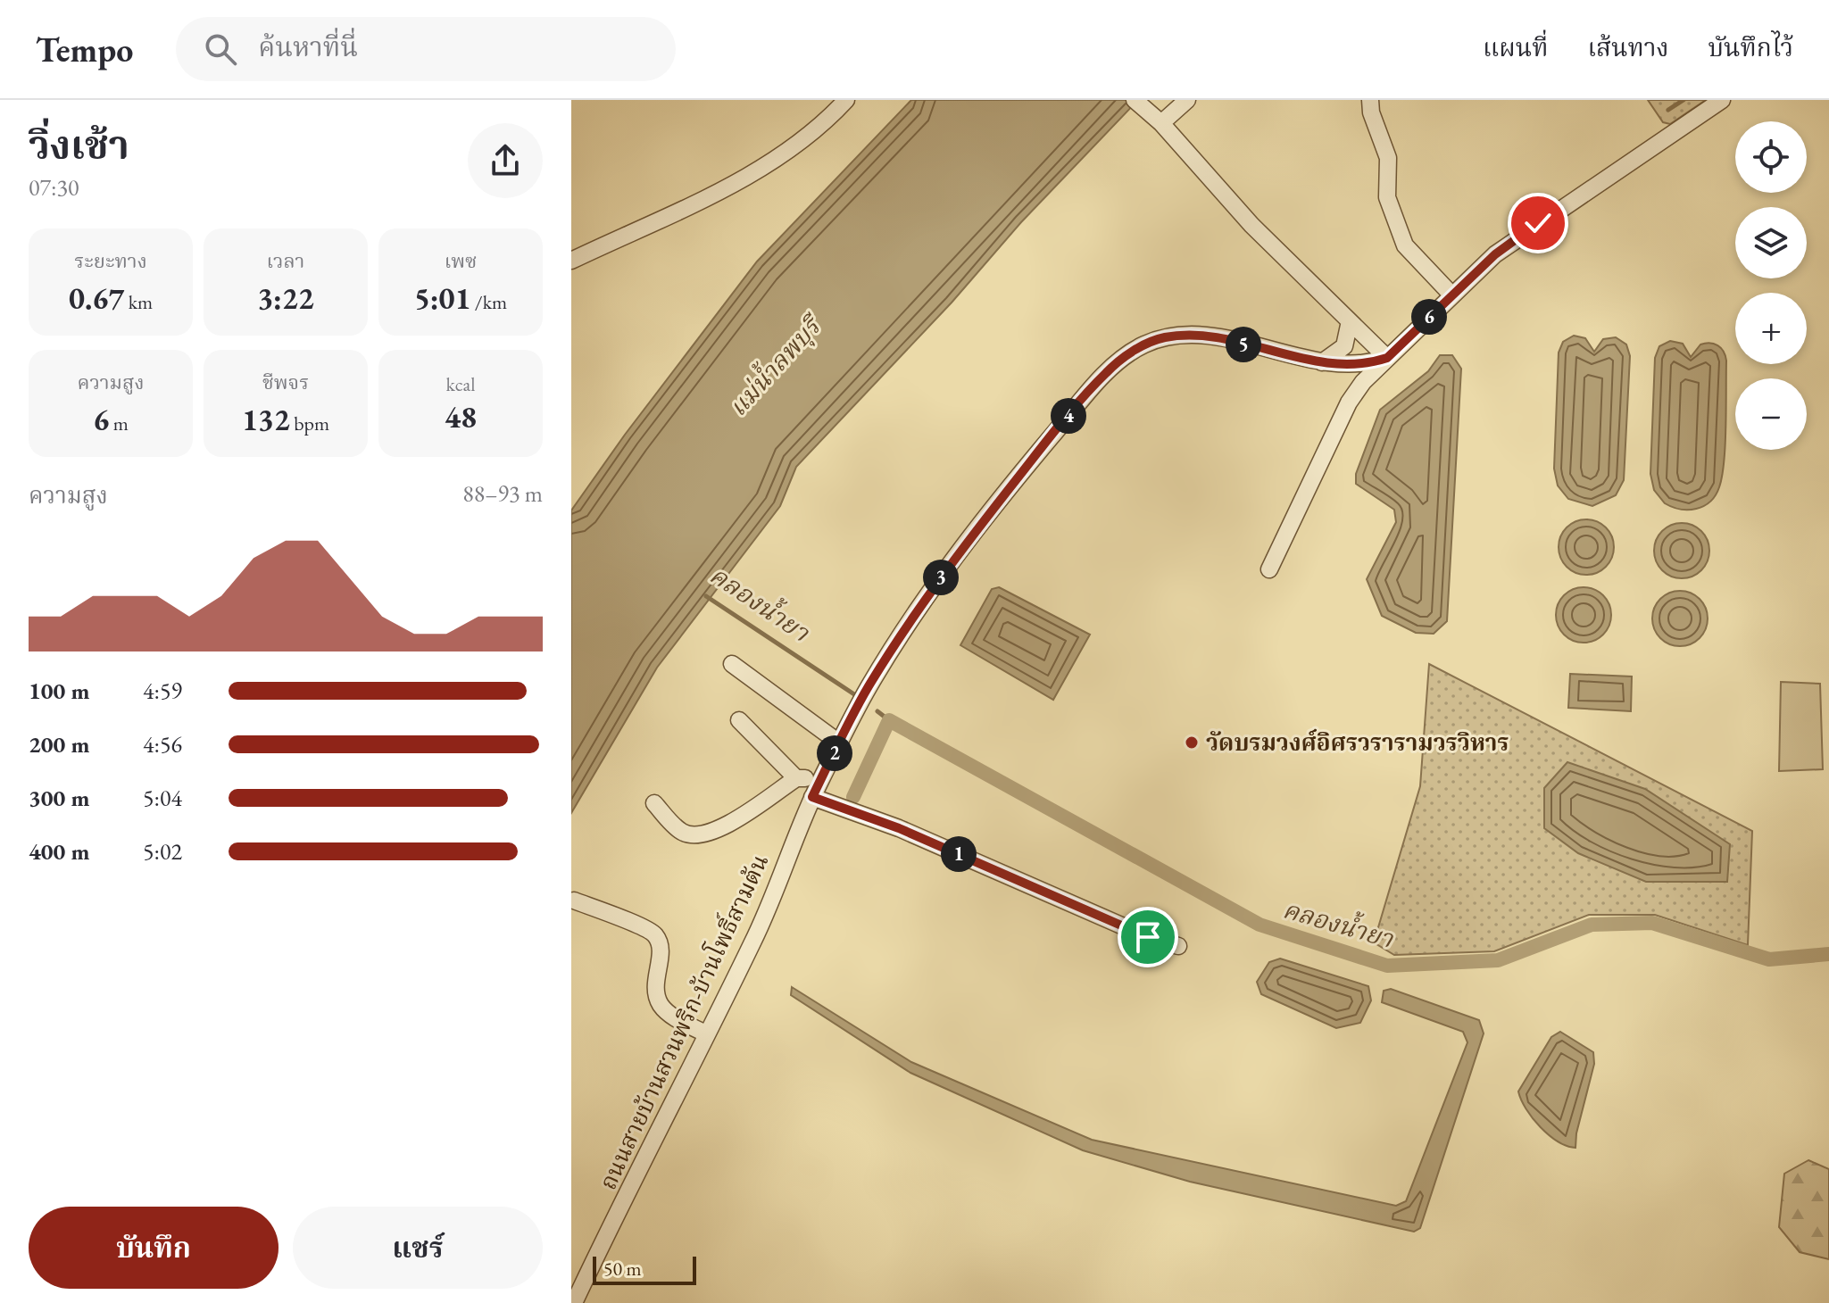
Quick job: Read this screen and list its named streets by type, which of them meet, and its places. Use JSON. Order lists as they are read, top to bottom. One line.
{"streets":{"street":["ถนนสายบ้านสวนพริก-บ้านโพธิ์สามต้น"]},"water":["แม่น้ำลพบุรี","คลองน้ำยา"],"places":["วัดบรมวงศ์อิศรวรารามวรวิหาร"],"scale_bar":"50 m","page":{"header":"Tempo","search":"ค้นหาที่นี่","nav":["แผนที่","เส้นทาง","บันทึกไว้"],"heading":["วิ่งเช้า","07:30"],"map_buttons":["+","−"],"stats":[["ระยะทาง","0.67 km"],["เวลา","3:22"],["เพซ","5:01 /km"],["ความสูง","6 m"],["ชีพจร","132 bpm"],["kcal","48"]],"pins":["6","5","4","3","2","1"],"chart":["ความสูง","88–93 m"],"list":[{"name":"100 m","note":"4:59"},{"name":"200 m","note":"4:56"},{"name":"300 m","note":"5:04"},{"name":"400 m","note":"5:02"}],"buttons":["บันทึก","แชร์"],"scale":"50 m"}}
